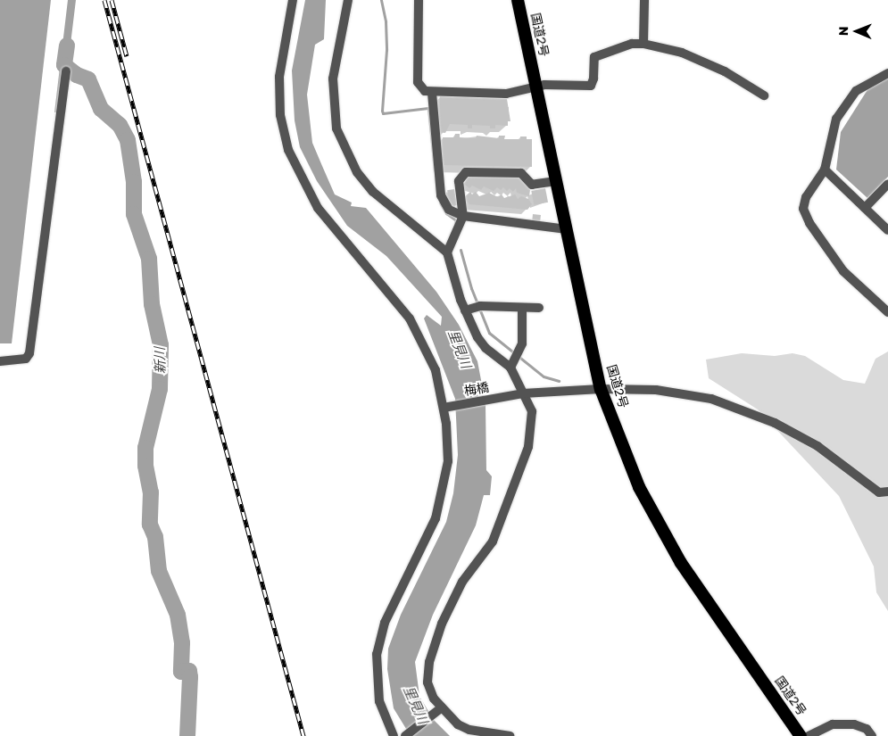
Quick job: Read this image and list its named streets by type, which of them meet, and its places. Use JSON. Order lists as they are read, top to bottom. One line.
{"streets":{"highway":["国道2号"],"street":["梅橋"]},"crossings":[["国道2号","梅橋"]],"water":["里見川","新川"],"north":"left"}
